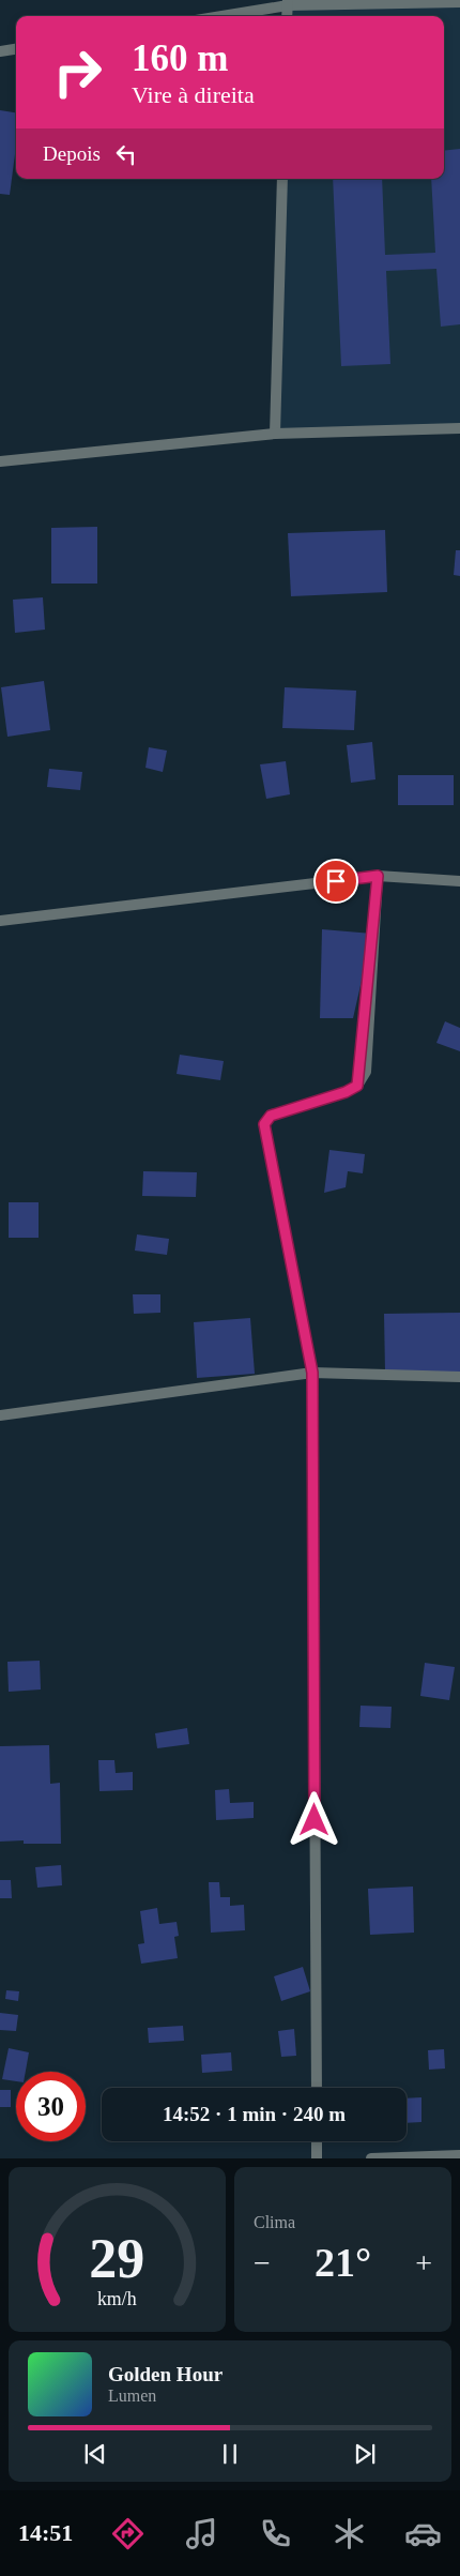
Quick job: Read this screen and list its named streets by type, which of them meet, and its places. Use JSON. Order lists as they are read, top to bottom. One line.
{"page":{"turn":["160 m","Vire à direita"],"then":"Depois","limit":"30","trip":"14:52 · 1 min · 240 m","tile":"Clima","heat":["−","21°","+"],"song":["Golden Hour","Lumen"],"tabs":"14:51","gauge":["29","km/h"]}}
